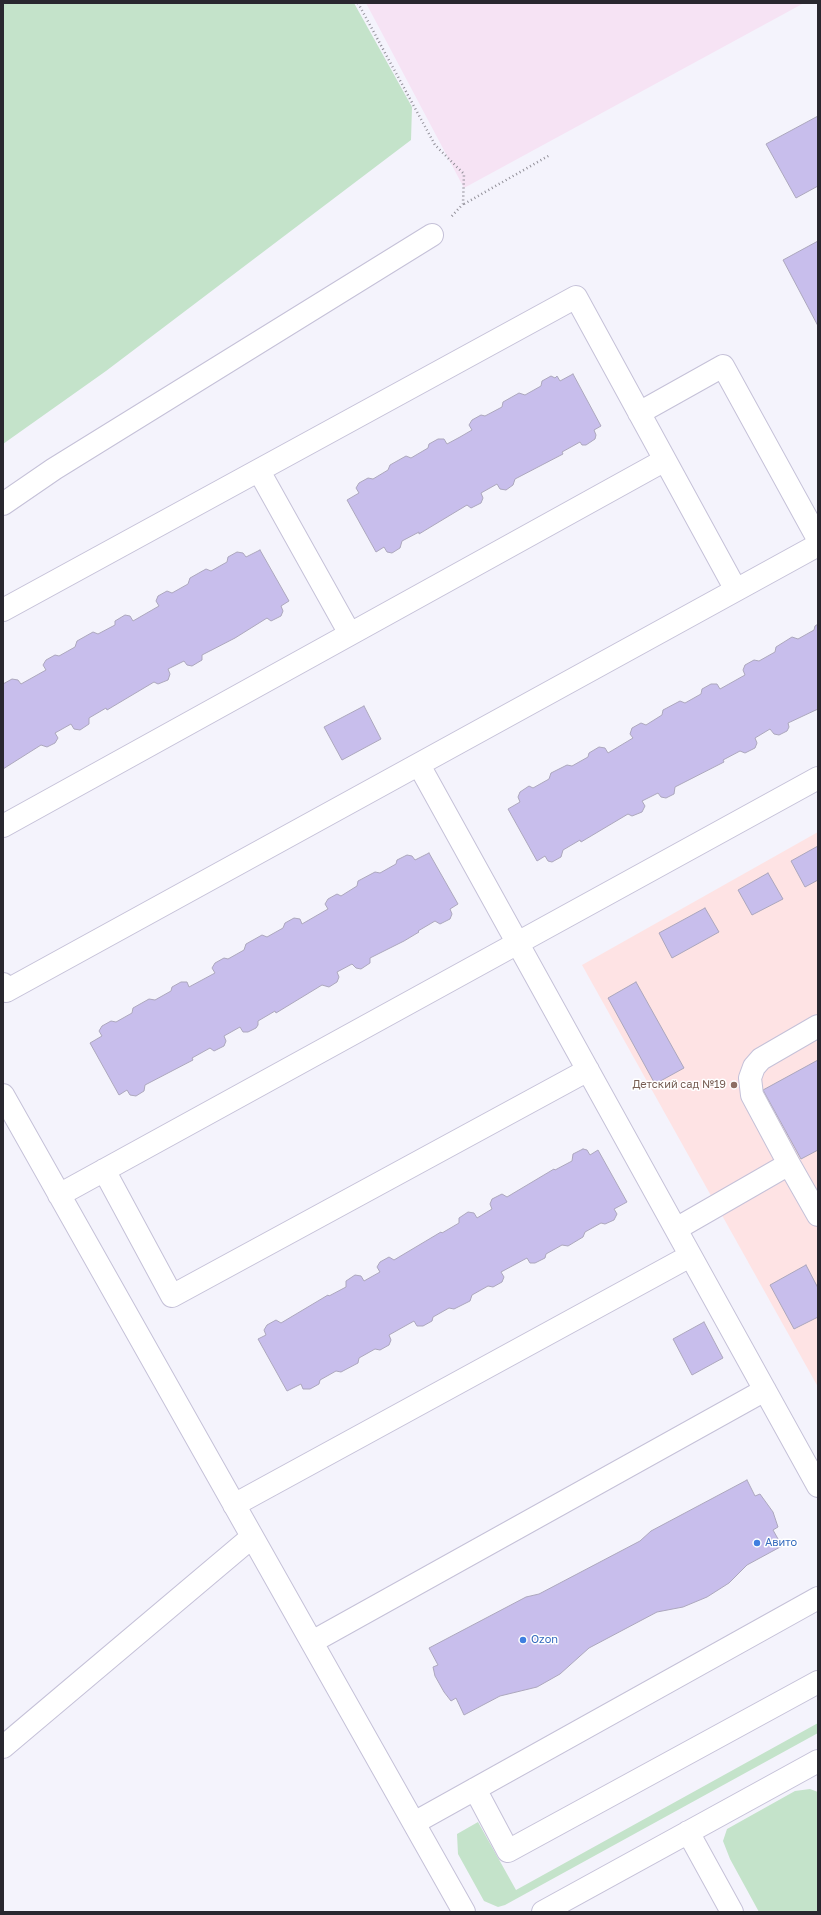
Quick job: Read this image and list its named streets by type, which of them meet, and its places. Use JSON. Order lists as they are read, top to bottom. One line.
{"places":["Детский сад №19","Авито","Ozon"]}
